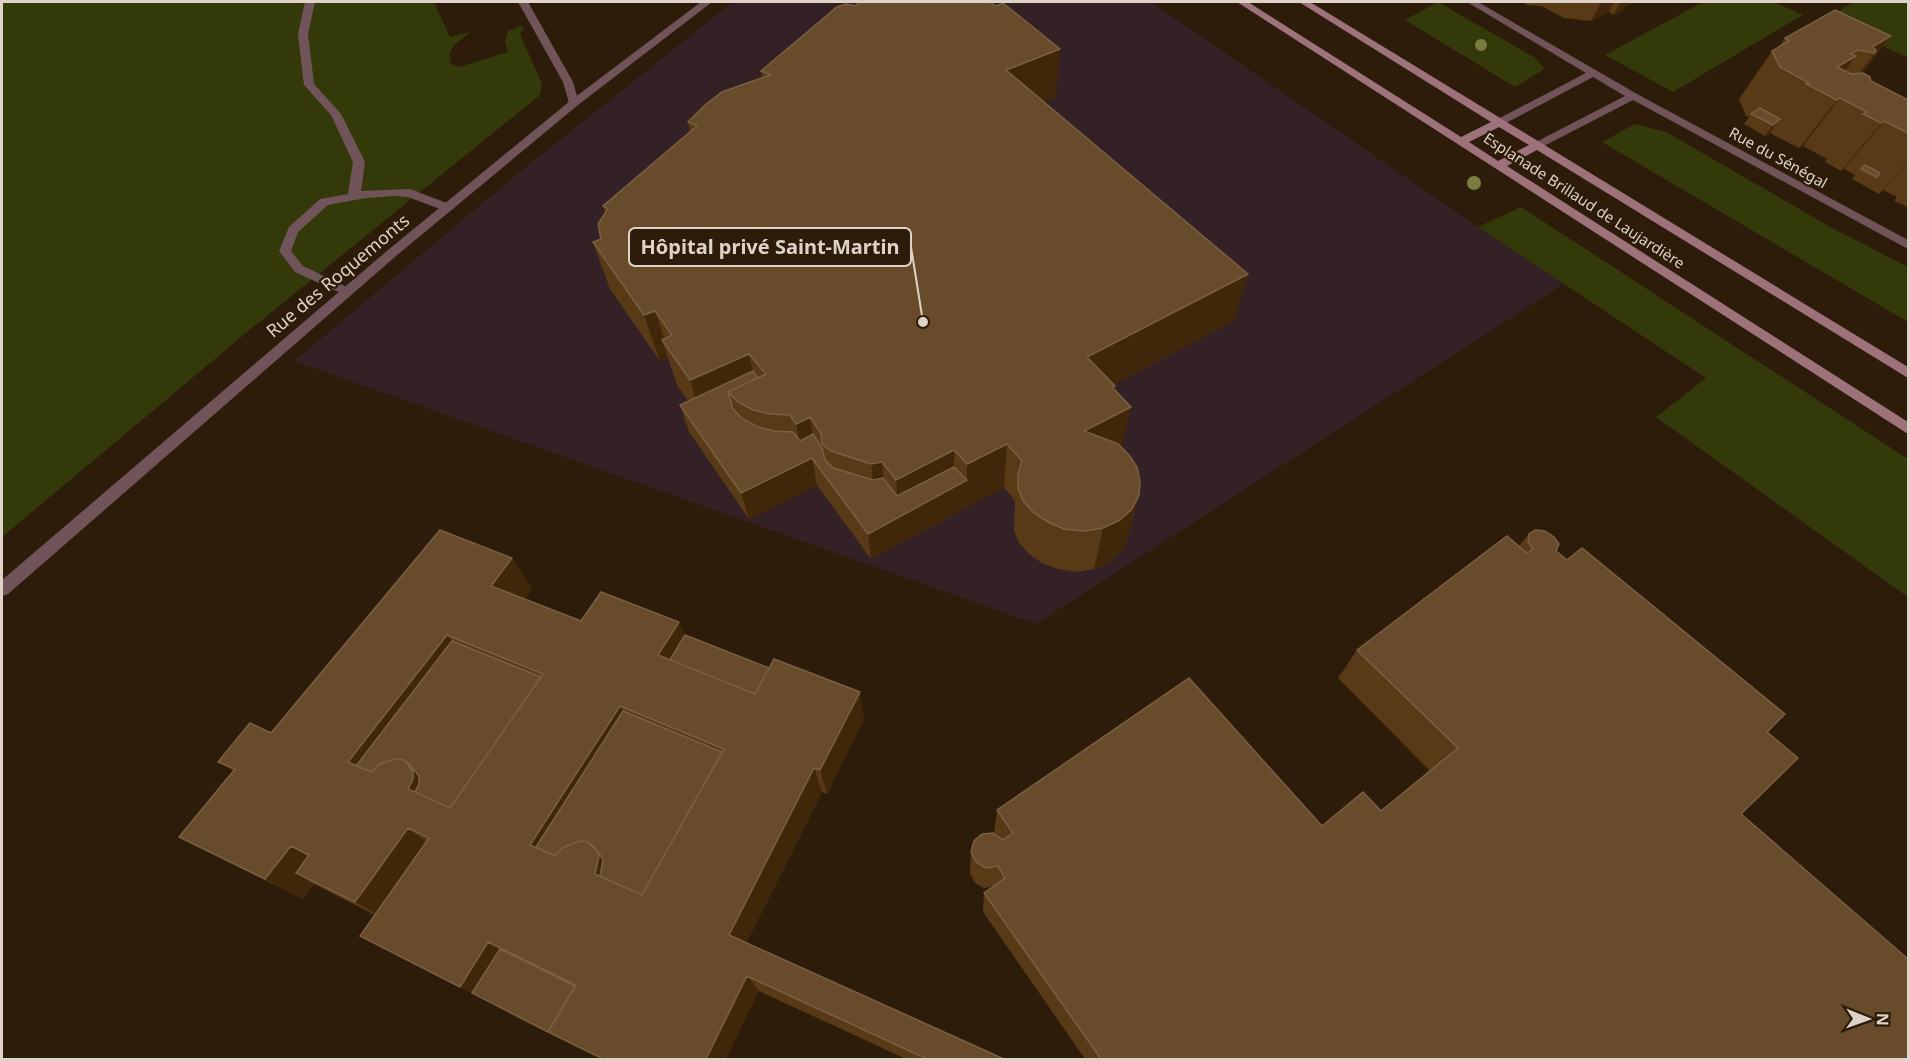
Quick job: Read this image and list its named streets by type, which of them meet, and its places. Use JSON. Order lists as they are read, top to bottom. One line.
{"streets":{"street":["Rue du Sénégal","Esplanade Brillaud de Laujardière","Rue des Roquemonts"]},"places":["Hôpital privé Saint-Martin"],"north":"right"}
